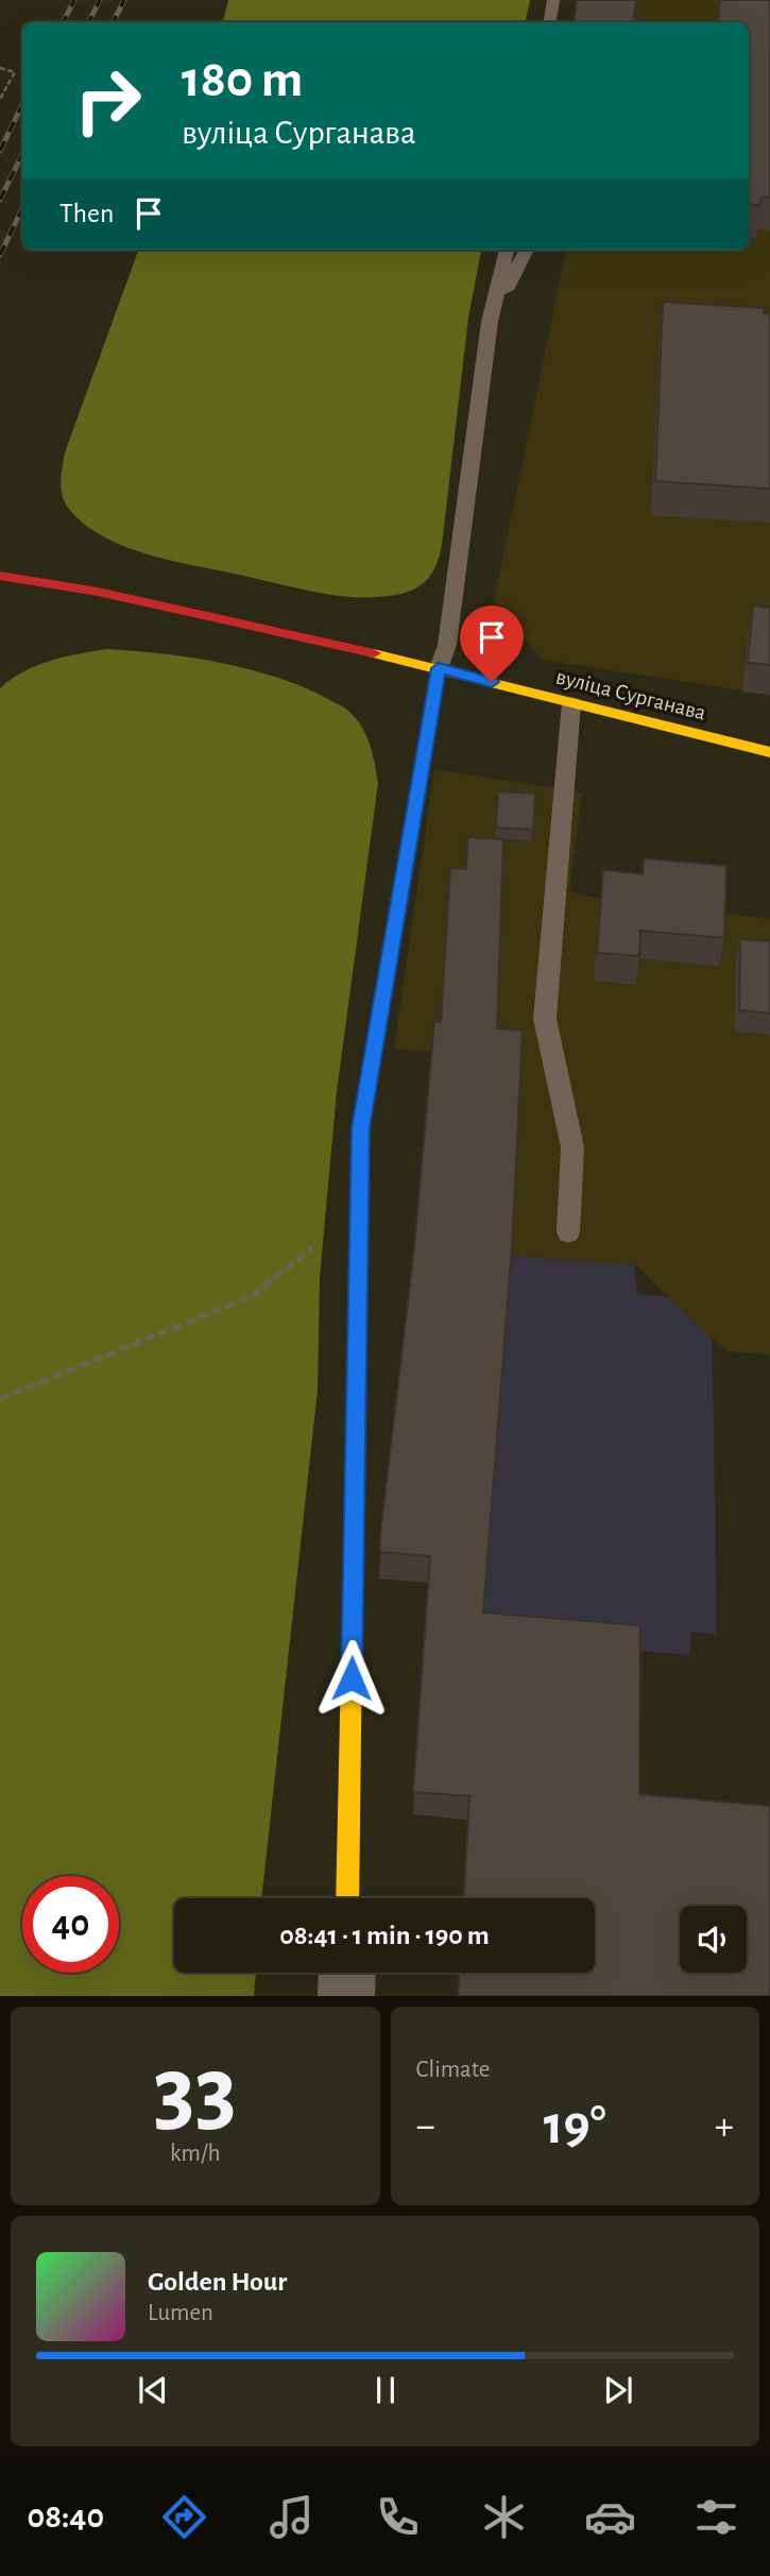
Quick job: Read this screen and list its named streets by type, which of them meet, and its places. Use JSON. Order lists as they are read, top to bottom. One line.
{"streets":{"street":["вуліца Сурганава"]},"page":{"turn":["180 m","вуліца Сурганава"],"then":"Then","limit":"40","trip":"08:41 · 1 min · 190 m","tile":[["33","km/h"],"Climate"],"heat":["−","19°","+"],"song":["Golden Hour","Lumen"],"tabs":"08:40"}}
